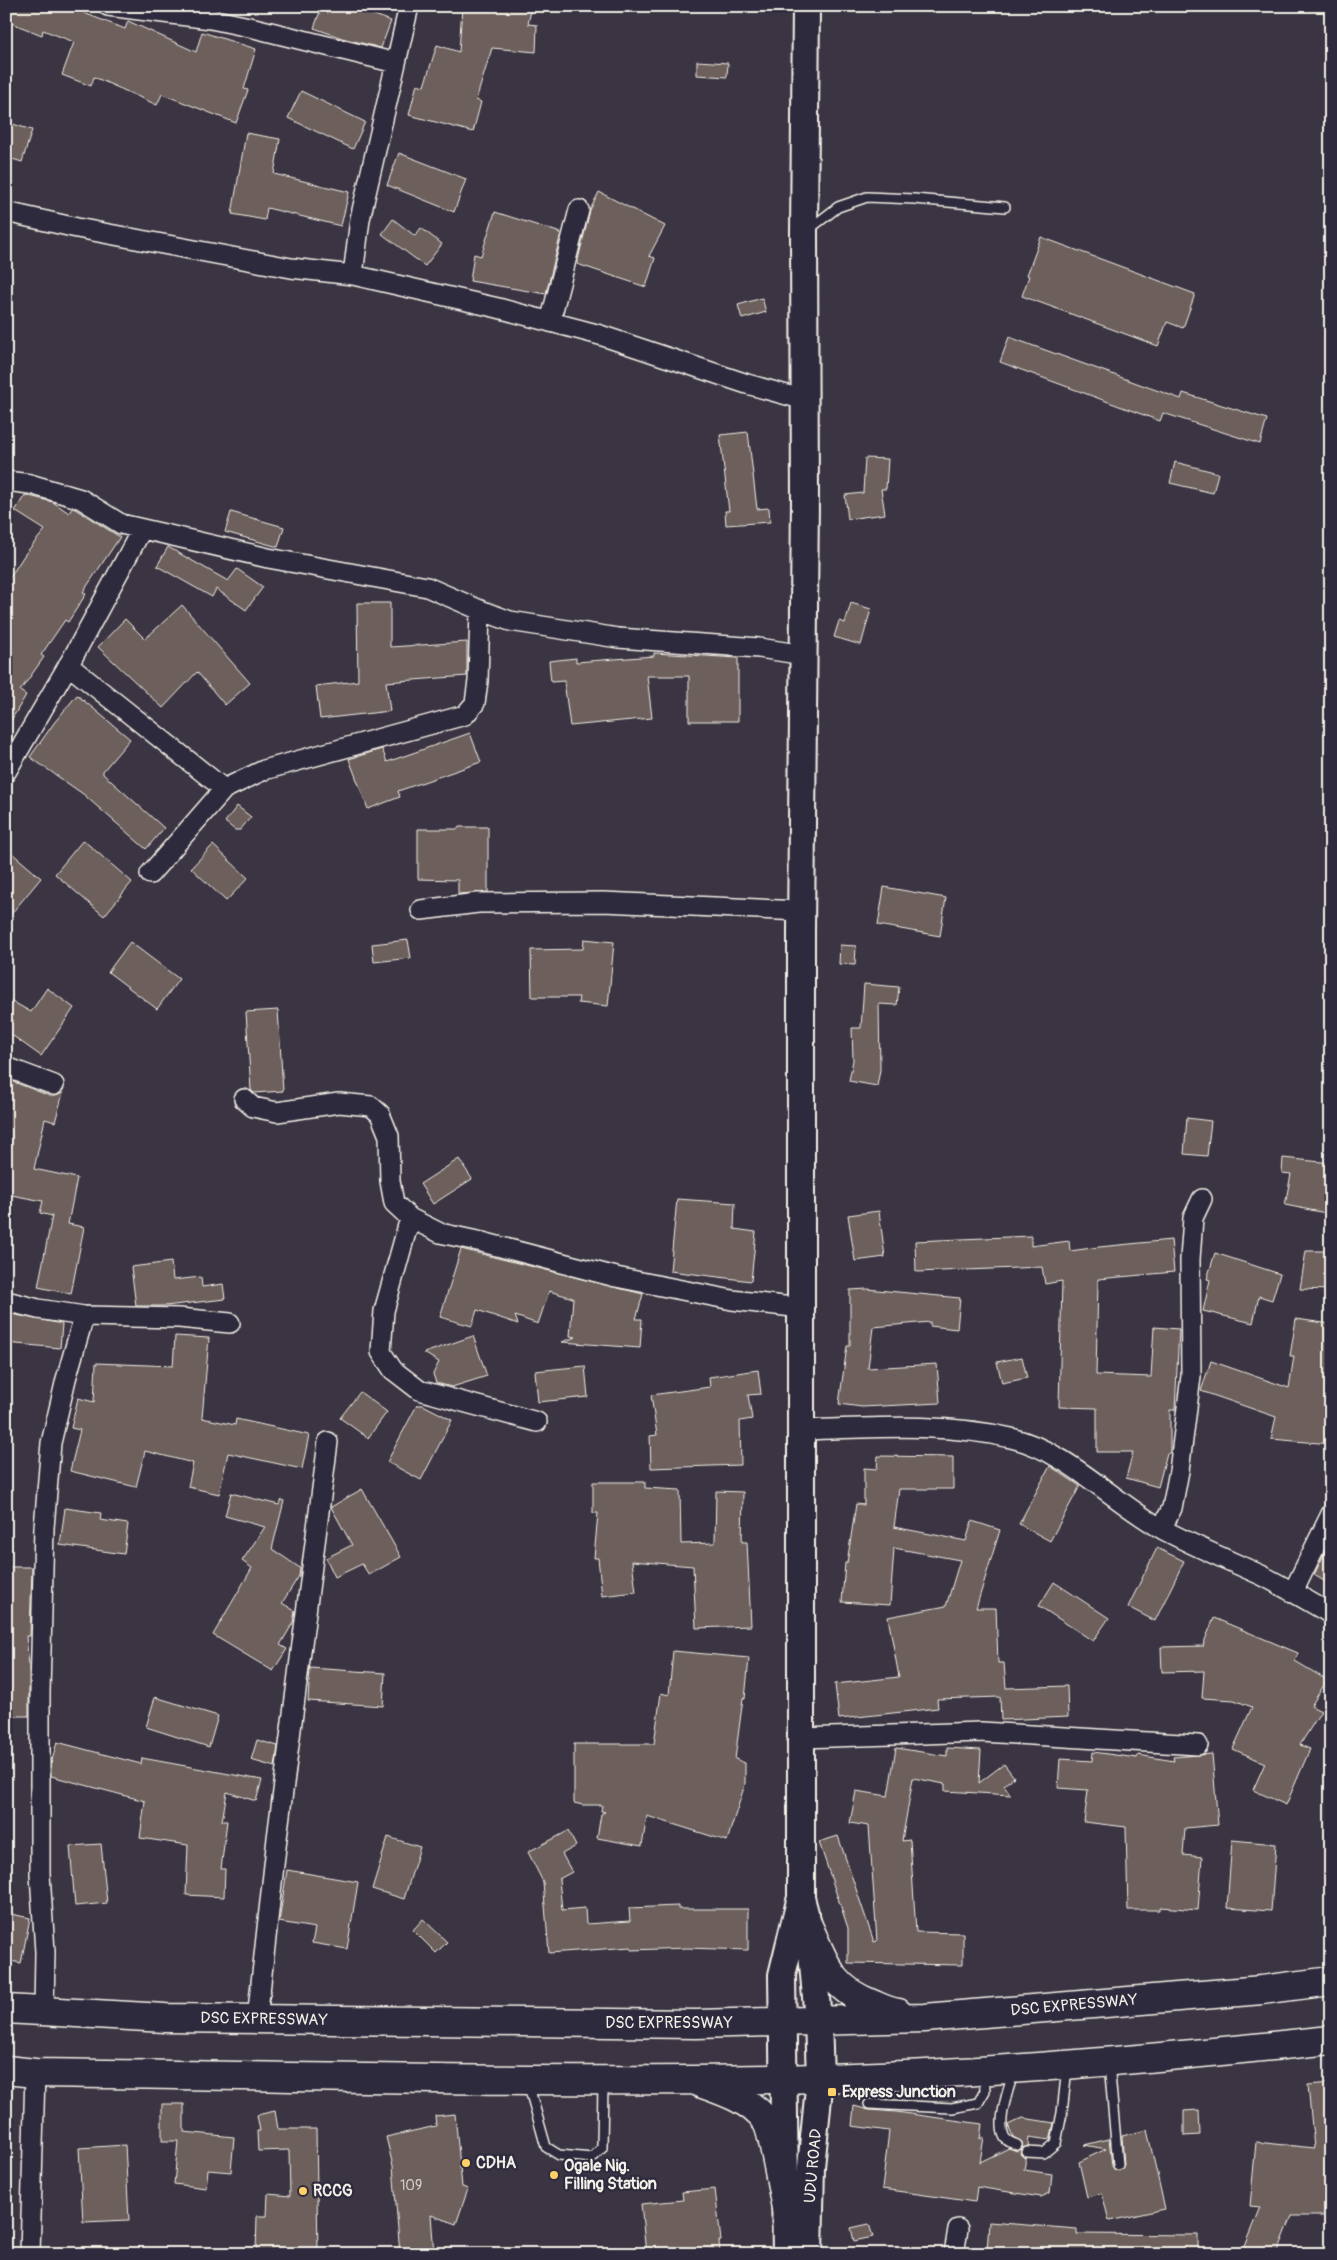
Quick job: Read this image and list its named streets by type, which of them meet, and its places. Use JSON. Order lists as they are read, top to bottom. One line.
{"streets":{"main road":["DSC EXPRESSWAY","UDU ROAD"]},"crossings":[["DSC EXPRESSWAY","UDU ROAD"]],"places":{"transit":["Express Junction"],"other":["CDHA","Ogale Nig. Filling Station","RCCG"]},"house_numbers":["109"]}
